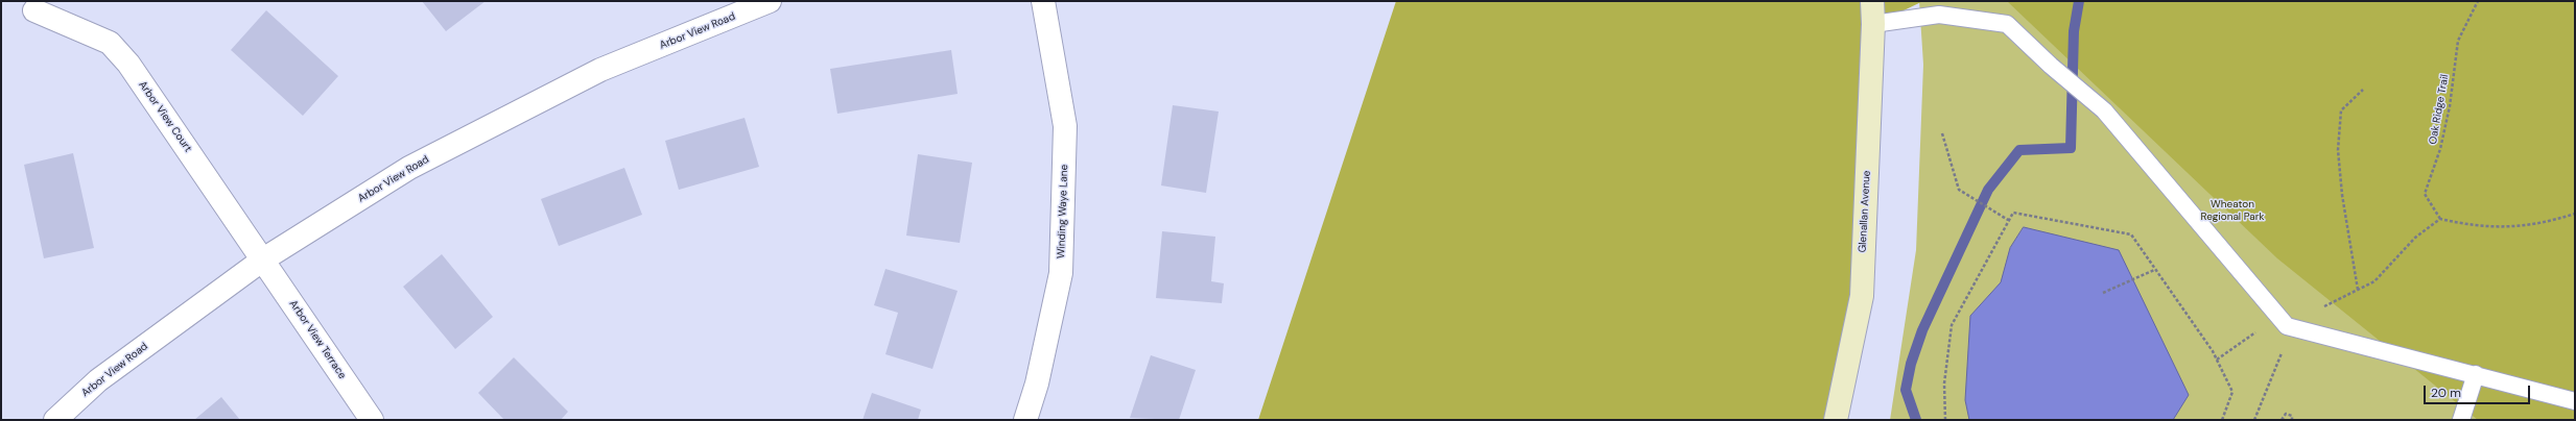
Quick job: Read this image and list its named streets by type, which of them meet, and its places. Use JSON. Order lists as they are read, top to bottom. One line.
{"streets":{"street":["Arbor View Road","Arbor View Court","Winding Waye Lane","Glenallan Avenue","Arbor View Terrace"],"path":["Oak Ridge Trail"]},"crossings":[["Arbor View Road","Arbor View Court"],["Arbor View Road","Arbor View Terrace"],["Arbor View Court","Arbor View Terrace"]],"parks":["Wheaton Regional Park"],"scale_bar":"20 m"}
